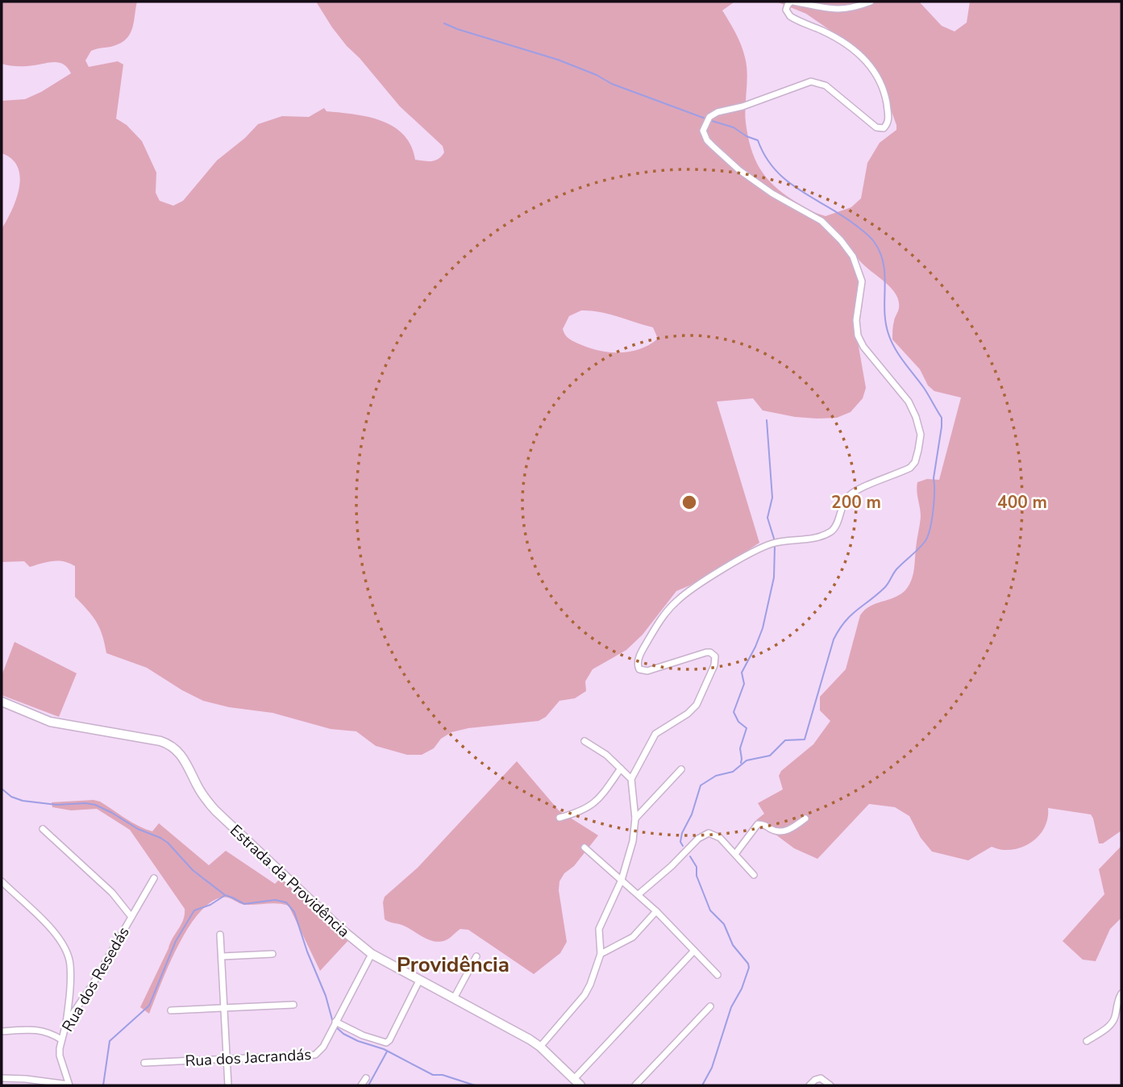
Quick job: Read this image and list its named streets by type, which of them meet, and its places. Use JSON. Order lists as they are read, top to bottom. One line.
{"streets":{"street":["Estrada da Providência","Rua dos Resedás","Rua dos Jacrandás"]},"districts":["Providência"],"rings":["200 m","400 m"]}
